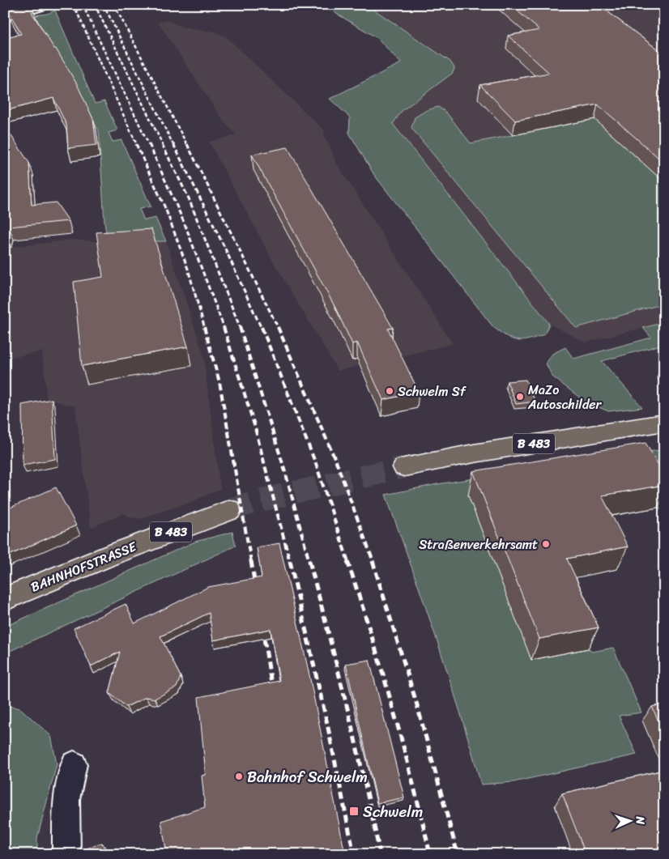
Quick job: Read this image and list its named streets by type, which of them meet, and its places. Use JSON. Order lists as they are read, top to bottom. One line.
{"streets":{"main road":["B 483","BAHNHOFSTRASSE"]},"places":{"other":["Schwelm Sf","MaZo Autoschilder","Straßenverkehrsamt","Bahnhof Schwelm"],"transit":["Schwelm"]},"north":"right"}
